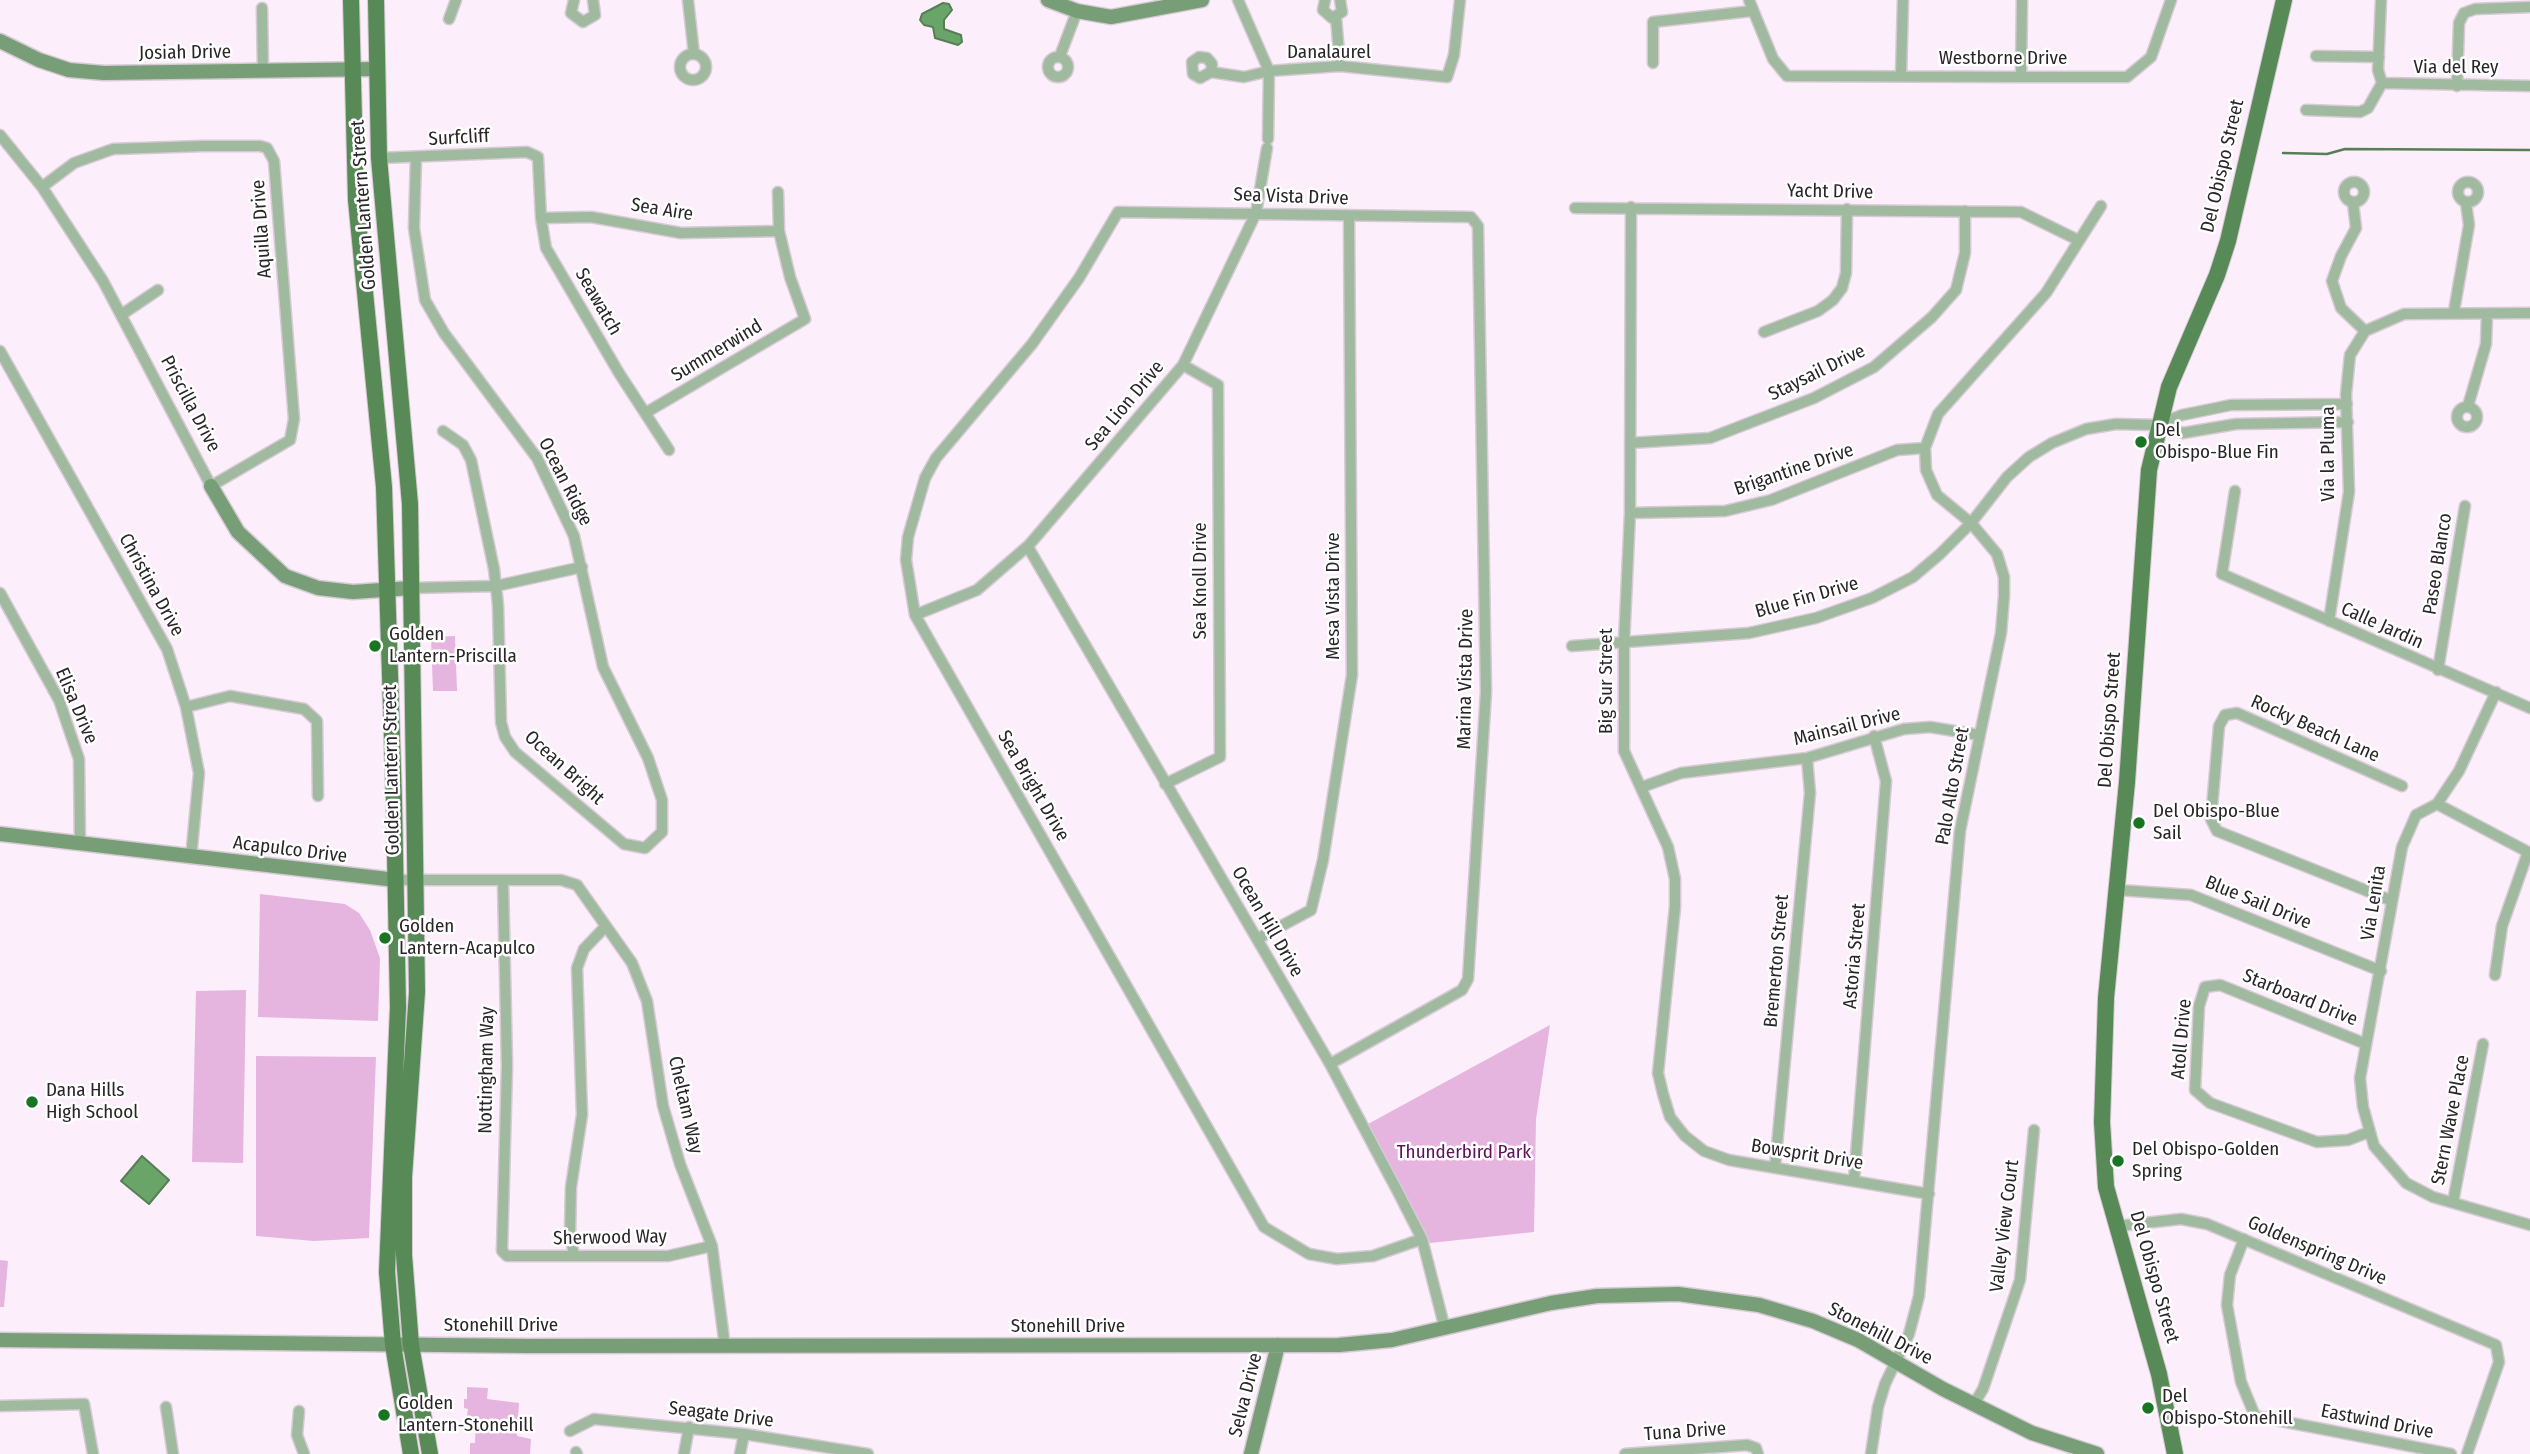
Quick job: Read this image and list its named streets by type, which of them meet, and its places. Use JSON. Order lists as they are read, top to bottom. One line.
{"streets":{"main road":["Josiah Drive","Del Obispo Street","Golden Lantern Street","Priscilla Drive","Acapulco Drive","Stonehill Drive","Selva Drive"],"street":["Danalaurel","Westborne Drive","Via del Rey","Surfcliff","Yacht Drive","Sea Vista Drive","Sea Aire","Aquilla Drive","Seawatch","Summerwind","Staysail Drive","Sea Lion Drive","Via la Pluma","Brigantine Drive","Ocean Ridge","Paseo Blanco","Sea Knoll Drive","Christina Drive","Mesa Vista Drive","Blue Fin Drive","Calle Jardin","Marina Vista Drive","Big Sur Street","Elisa Drive","Mainsail Drive","Rocky Beach Lane","Ocean Bright","Sea Bright Drive","Palo Alto Street","Blue Sail Drive","Via Lenita","Ocean Hill Drive","Astoria Street","Bremerton Street","Starboard Drive","Atoll Drive","Nottingham Way","Cheltam Way","Stern Wave Place","Bowsprit Drive","Valley View Court","Sherwood Way","Goldenspring Drive","Seagate Drive","Eastwind Drive","Tuna Drive"]},"crossings":[["Josiah Drive","Golden Lantern Street"],["Danalaurel","Sea Lion Drive"],["Surfcliff","Golden Lantern Street"],["Surfcliff","Seawatch"],["Surfcliff","Ocean Ridge"],["Del Obispo Street","Blue Fin Drive"],["Del Obispo Street","Blue Sail Drive"],["Del Obispo Street","Goldenspring Drive"],["Yacht Drive","Staysail Drive"],["Yacht Drive","Big Sur Street"],["Yacht Drive","Palo Alto Street"],["Sea Vista Drive","Sea Lion Drive"],["Sea Vista Drive","Mesa Vista Drive"],["Sea Vista Drive","Marina Vista Drive"],["Sea Vista Drive","Sea Bright Drive"],["Golden Lantern Street","Priscilla Drive"],["Golden Lantern Street","Acapulco Drive"],["Golden Lantern Street","Stonehill Drive"],["Sea Aire","Seawatch"],["Sea Aire","Summerwind"],["Aquilla Drive","Priscilla Drive"],["Seawatch","Summerwind"],["Staysail Drive","Big Sur Street"],["Sea Lion Drive","Sea Knoll Drive"],["Sea Lion Drive","Sea Bright Drive"],["Sea Lion Drive","Ocean Hill Drive"],["Via la Pluma","Blue Fin Drive"],["Via la Pluma","Calle Jardin"],["Brigantine Drive","Big Sur Street"],["Brigantine Drive","Palo Alto Street"],["Ocean Ridge","Ocean Bright"],["Paseo Blanco","Calle Jardin"],["Sea Knoll Drive","Ocean Hill Drive"],["Christina Drive","Acapulco Drive"],["Mesa Vista Drive","Ocean Hill Drive"],["Blue Fin Drive","Big Sur Street"],["Blue Fin Drive","Palo Alto Street"],["Calle Jardin","Via Lenita"],["Marina Vista Drive","Ocean Hill Drive"],["Big Sur Street","Mainsail Drive"],["Big Sur Street","Bowsprit Drive"],["Elisa Drive","Acapulco Drive"],["Mainsail Drive","Palo Alto Street"],["Mainsail Drive","Astoria Street"],["Mainsail Drive","Bremerton Street"],["Rocky Beach Lane","Via Lenita"],["Sea Bright Drive","Ocean Hill Drive"],["Palo Alto Street","Bowsprit Drive"],["Palo Alto Street","Stonehill Drive"],["Acapulco Drive","Nottingham Way"],["Acapulco Drive","Cheltam Way"],["Blue Sail Drive","Via Lenita"],["Via Lenita","Starboard Drive"],["Via Lenita","Atoll Drive"],["Via Lenita","Stern Wave Place"],["Ocean Hill Drive","Stonehill Drive"],["Astoria Street","Bowsprit Drive"],["Bremerton Street","Bowsprit Drive"],["Starboard Drive","Atoll Drive"],["Nottingham Way","Sherwood Way"],["Cheltam Way","Sherwood Way"],["Cheltam Way","Stonehill Drive"],["Valley View Court","Stonehill Drive"],["Goldenspring Drive","Eastwind Drive"],["Stonehill Drive","Selva Drive"]],"parks":["Thunderbird Park"],"places":["Del Obispo-Blue Fin","Golden Lantern-Priscilla","Del Obispo-Blue Sail","Golden Lantern-Acapulco","Dana Hills High School","Del Obispo-Golden Spring","Del Obispo-Stonehill","Golden Lantern-Stonehill"]}
